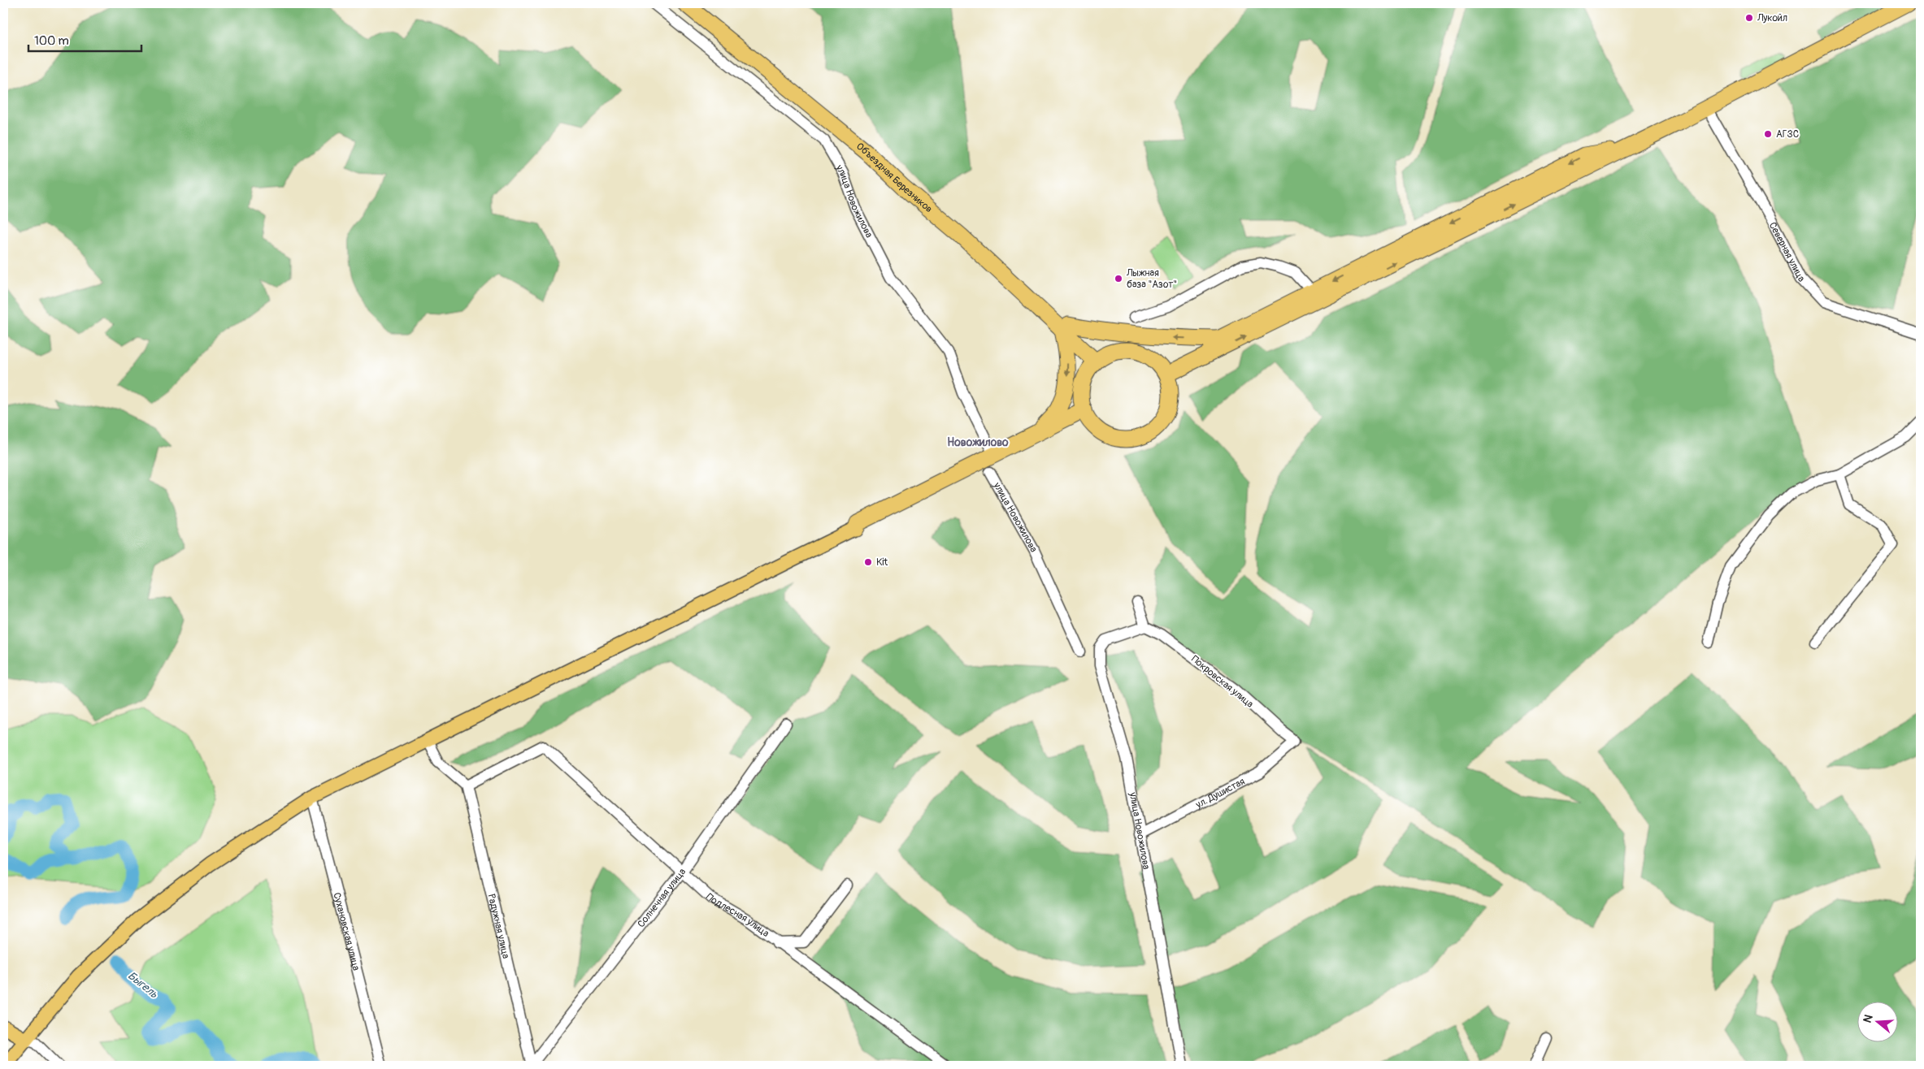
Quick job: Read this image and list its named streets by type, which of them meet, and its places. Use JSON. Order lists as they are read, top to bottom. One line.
{"streets":{"highway":["Объездная Березников"],"street":["улица Новожилова","Северная улица","Покровская улица","ул. Душистая","Солнечная улица","Подлесная улица","Радужная улица","Сухановская улица"]},"crossings":[["улица Новожилова","Покровская улица"],["улица Новожилова","ул. Душистая"],["Покровская улица","ул. Душистая"],["Солнечная улица","Подлесная улица"],["Солнечная улица","Радужная улица"],["Подлесная улица","Радужная улица"]],"districts":["Новожилово"],"water":["Быгель"],"places":["Лукойл","АГЗС","Лыжная база \"Азот\"","Kit"],"scale_bar":"100 m","north":"left"}
